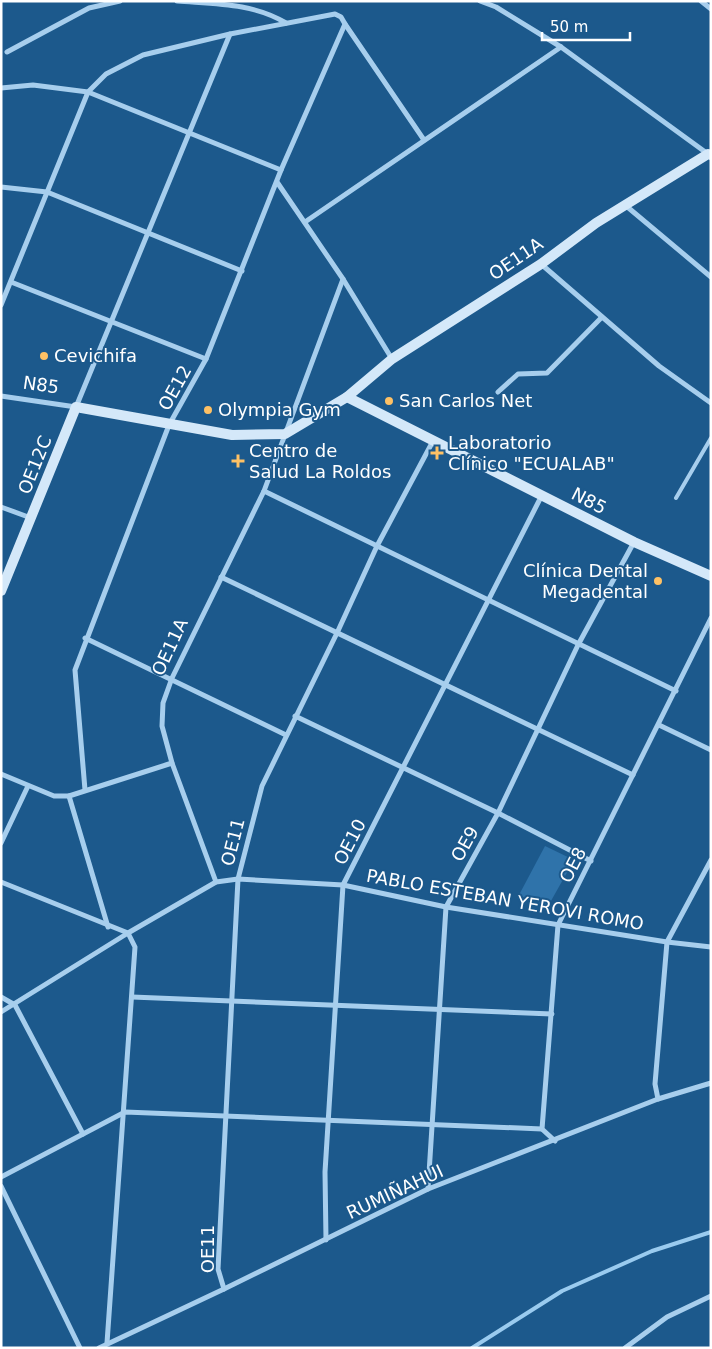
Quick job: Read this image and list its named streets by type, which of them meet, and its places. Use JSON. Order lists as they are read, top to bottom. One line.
{"streets":{"main road":["OE11A","N85","OE12C"],"street":["OE12","OE11","OE10","OE9","OE8","PABLO ESTEBAN YEROVI ROMO","RUMIÑAHUI"]},"crossings":[["OE11A","N85"],["OE11A","PABLO ESTEBAN YEROVI ROMO"],["N85","OE12C"],["N85","OE11"],["N85","OE10"],["N85","OE9"],["OE11","PABLO ESTEBAN YEROVI ROMO"],["OE11","RUMIÑAHUI"],["OE10","PABLO ESTEBAN YEROVI ROMO"],["OE10","RUMIÑAHUI"],["OE9","PABLO ESTEBAN YEROVI ROMO"],["OE9","RUMIÑAHUI"],["OE8","PABLO ESTEBAN YEROVI ROMO"]],"places":{"other":["Cevichifa","San Carlos Net","Olympia Gym","Clínica Dental Megadental"],"health":["Laboratorio Clínico \"ECUALAB\"","Centro de Salud La Roldos"]},"scale_bar":"50 m"}
